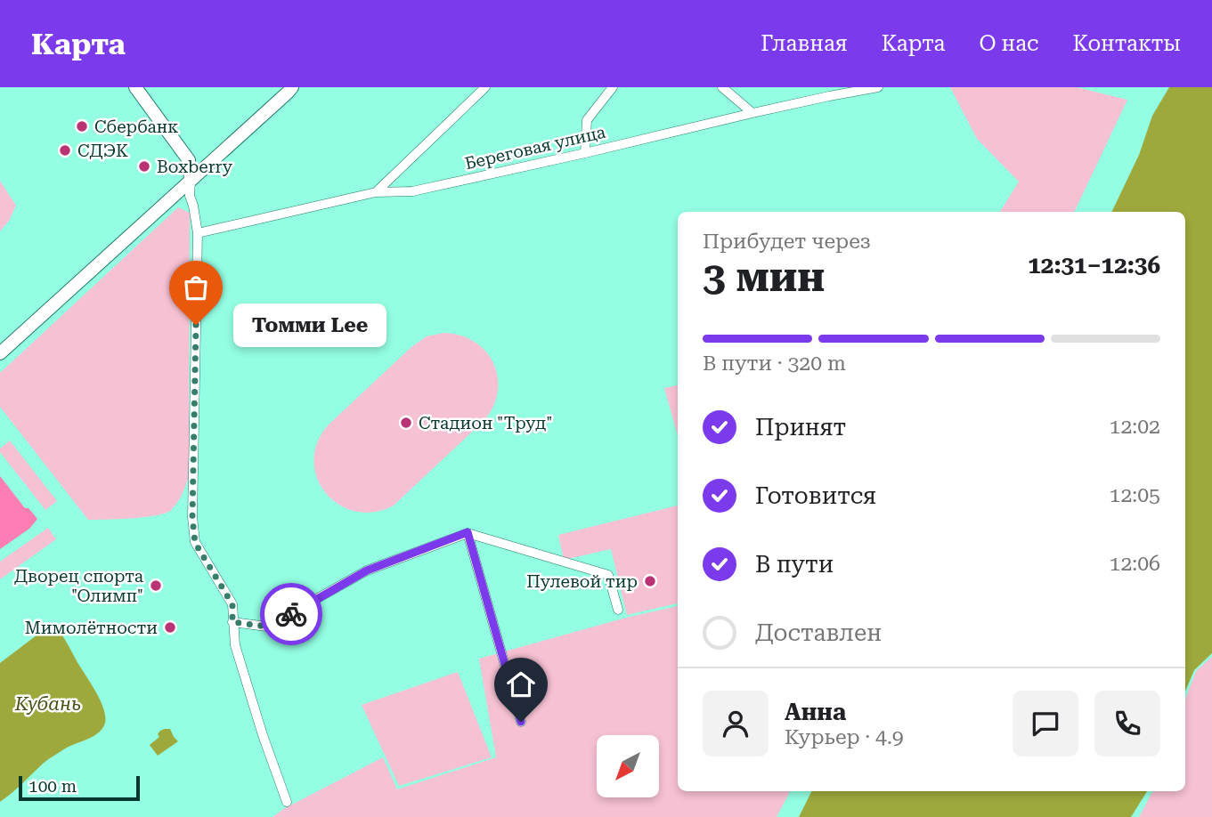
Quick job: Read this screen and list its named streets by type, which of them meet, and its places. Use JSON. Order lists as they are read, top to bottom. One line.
{"streets":{"street":["Береговая улица"]},"water":["Кубань"],"places":["Сбербанк","СДЭК","Boxberry","Томми Lee","Стадион \"Труд\"","Пулевой тир","Дворец спорта \"Олимп\"","Мимолётности"],"scale_bar":"100 m","north":"bottom left","page":{"header":"Карта","nav":["Главная","Карта","О нас","Контакты"],"heading":["3 мин","Прибудет через","12:31–12:36"],"panel":["Анна","Курьер · 4.9"],"bubble":"Томми Lee","bar":"В пути · 320 m","list":[["Принят","12:02"],["Готовится","12:05"],["В пути","12:06"],"Доставлен"],"scale":"100 m"}}
